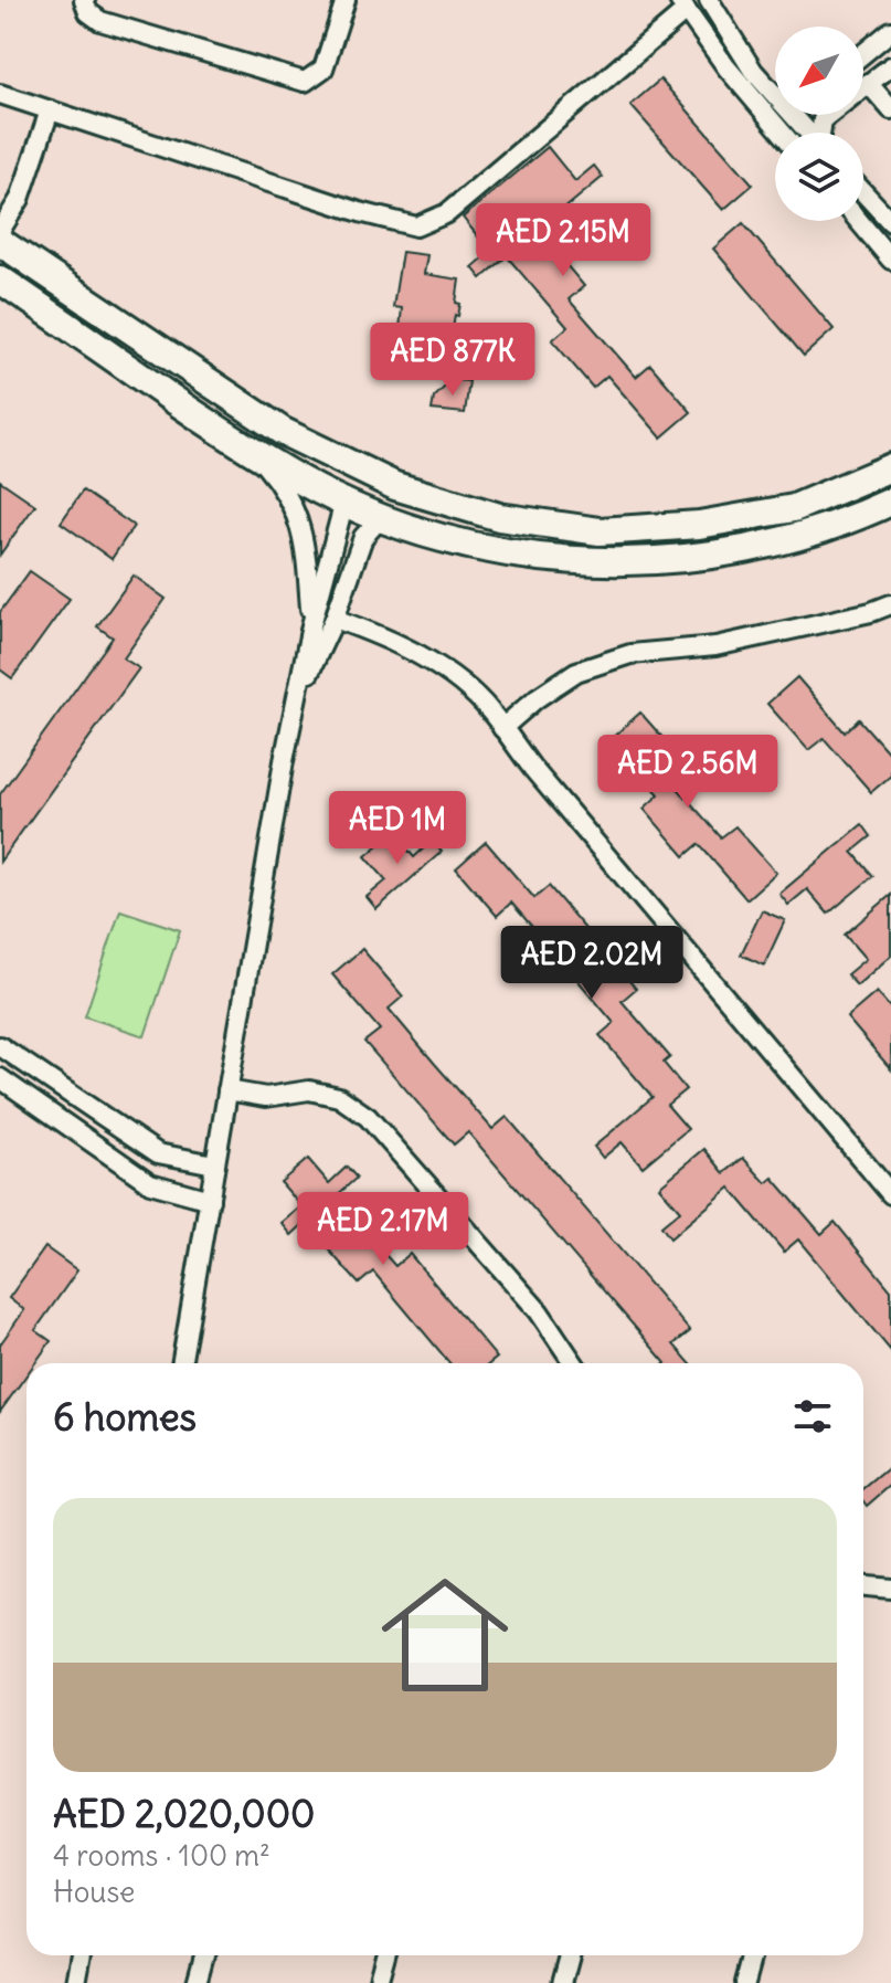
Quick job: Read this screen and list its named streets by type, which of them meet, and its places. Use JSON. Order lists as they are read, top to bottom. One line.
{"north":"bottom left","page":{"price":["AED 2.15M","AED 877K","AED 2.56M","AED 1M","AED 2.02M","AED 2.17M"],"heading":"6 homes","list":[{"name":"AED 2,020,000","note":"4 rooms · 100 m² · House"}]}}
